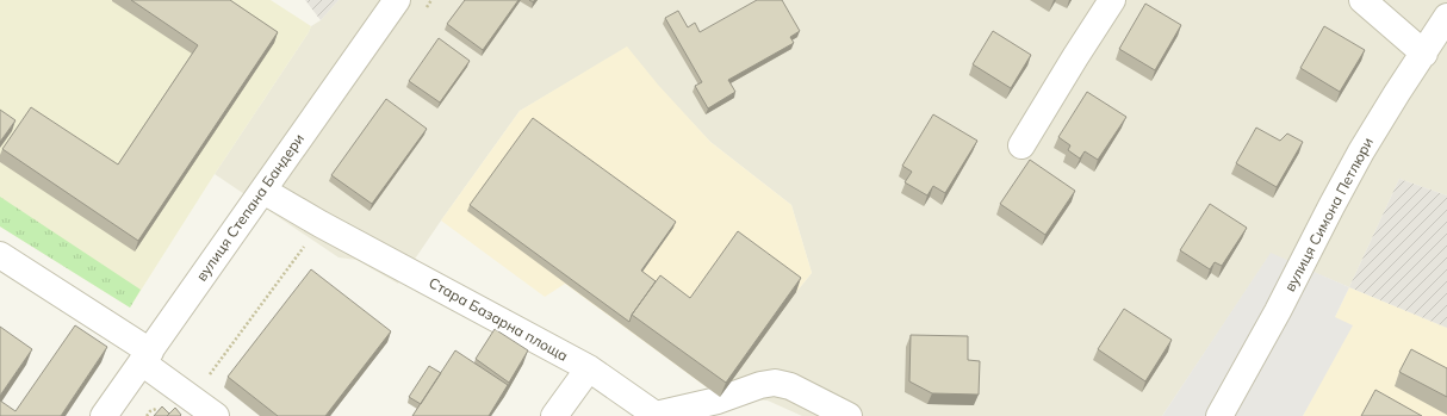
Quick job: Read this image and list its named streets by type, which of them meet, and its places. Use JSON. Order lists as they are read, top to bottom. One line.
{"streets":{"street":["вулиця Степана Бандери","вулиця Симона Петлюри","Стара Базарна площа"]},"crossings":[["вулиця Степана Бандери","Стара Базарна площа"]]}
